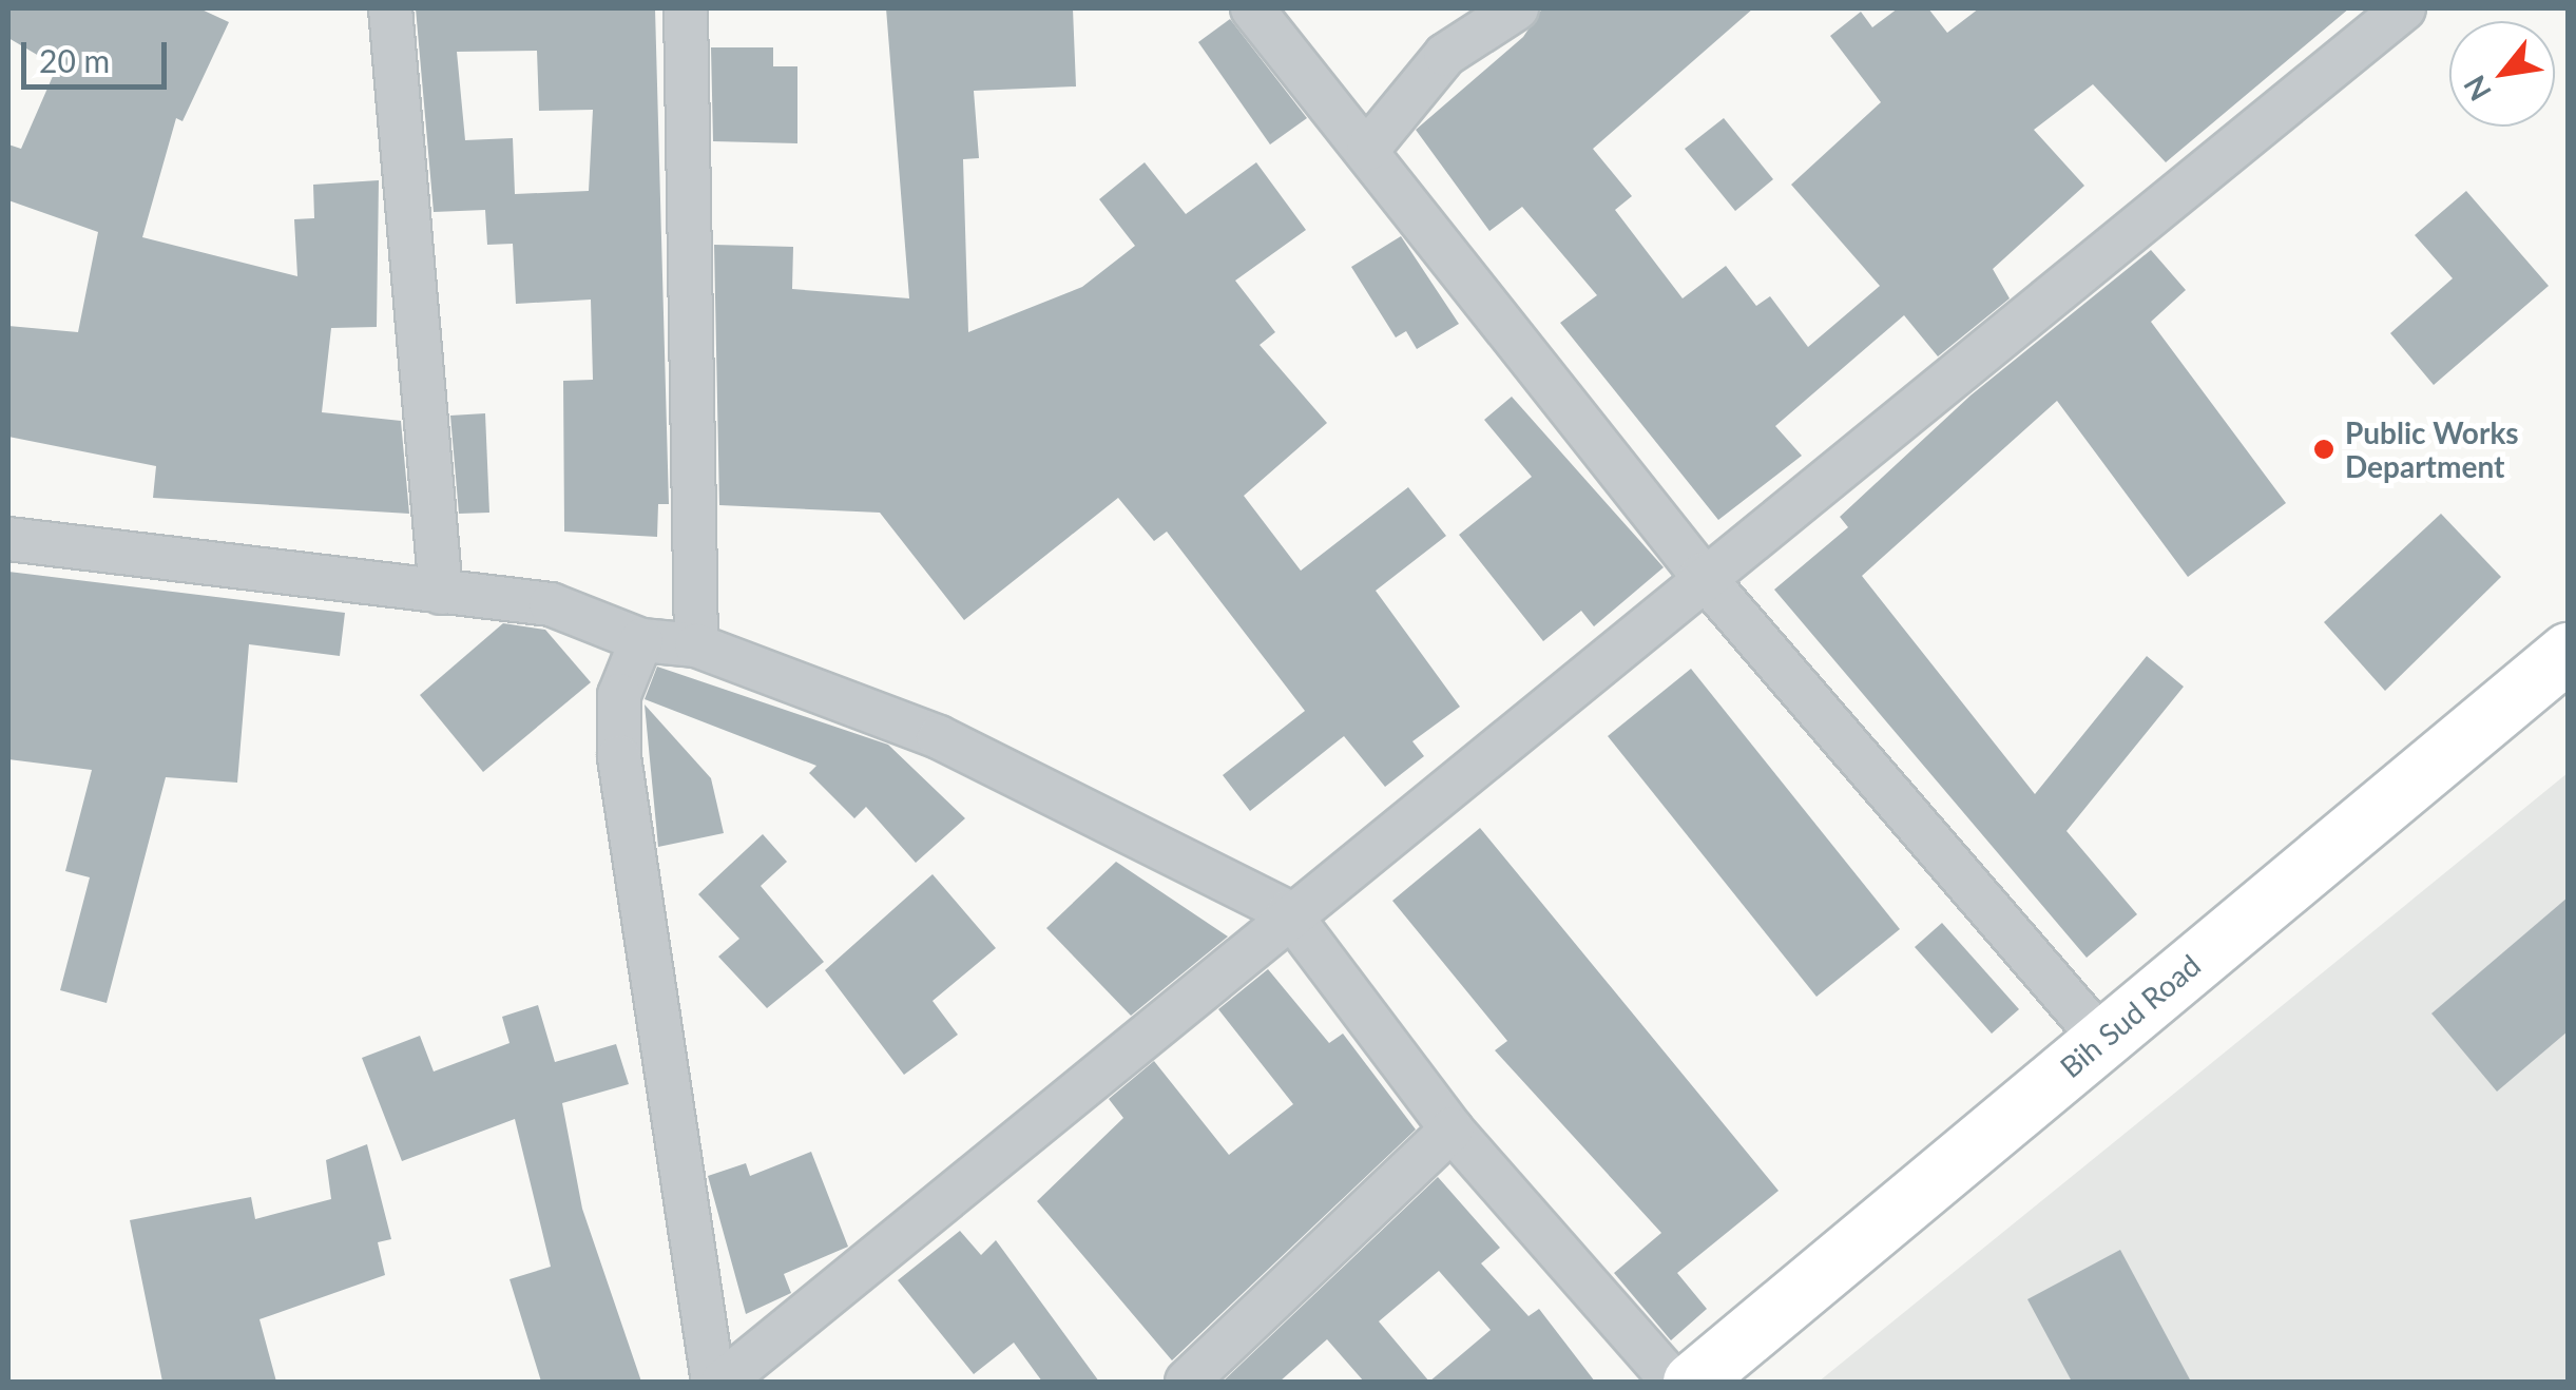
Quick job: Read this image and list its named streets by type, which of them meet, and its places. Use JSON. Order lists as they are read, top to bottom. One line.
{"streets":{"main road":["Bih Sud Road"]},"places":["Public Works Department"],"scale_bar":"20 m","north":"bottom left"}
